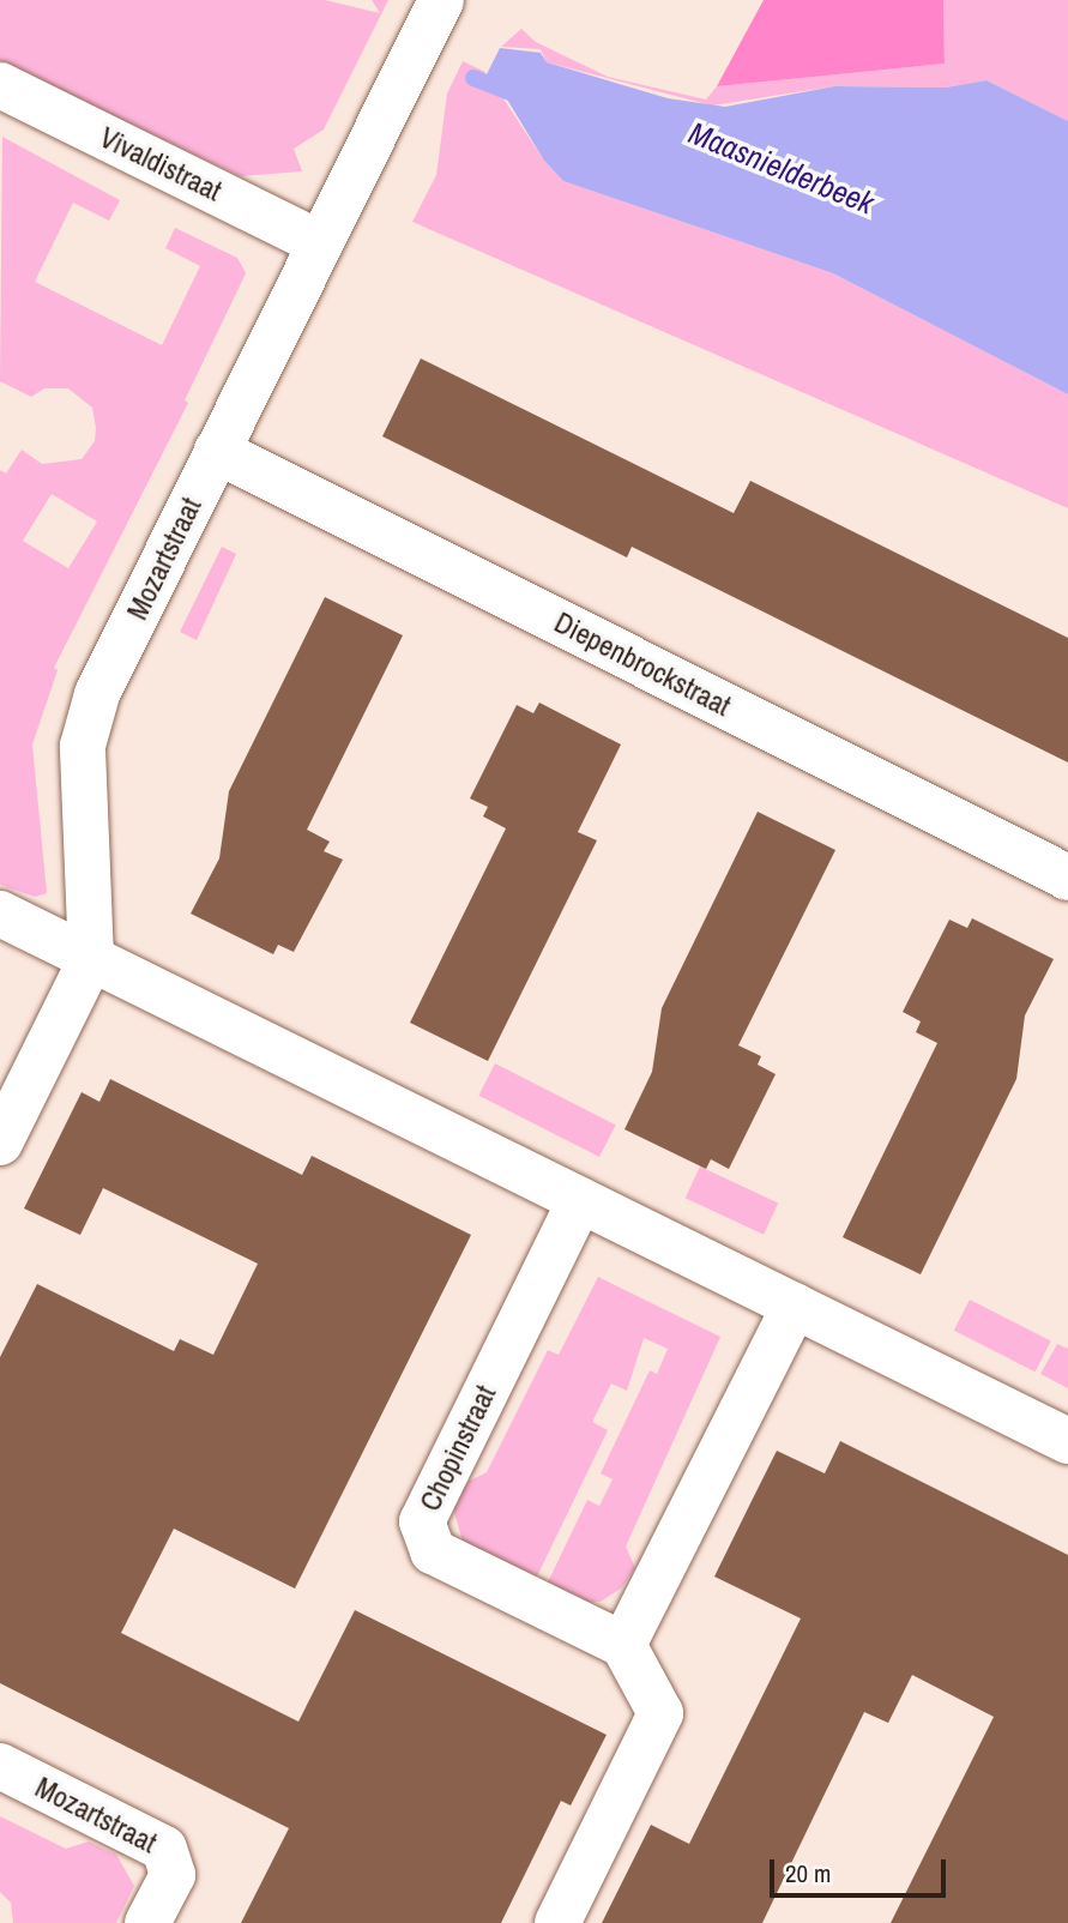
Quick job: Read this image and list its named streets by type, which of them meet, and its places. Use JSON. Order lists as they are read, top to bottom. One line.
{"streets":{"street":["Vivaldistraat","Mozartstraat","Diepenbrockstraat","Chopinstraat"]},"crossings":[["Vivaldistraat","Mozartstraat"],["Mozartstraat","Diepenbrockstraat"]],"water":["Maasnielderbeek"],"scale_bar":"20 m"}
